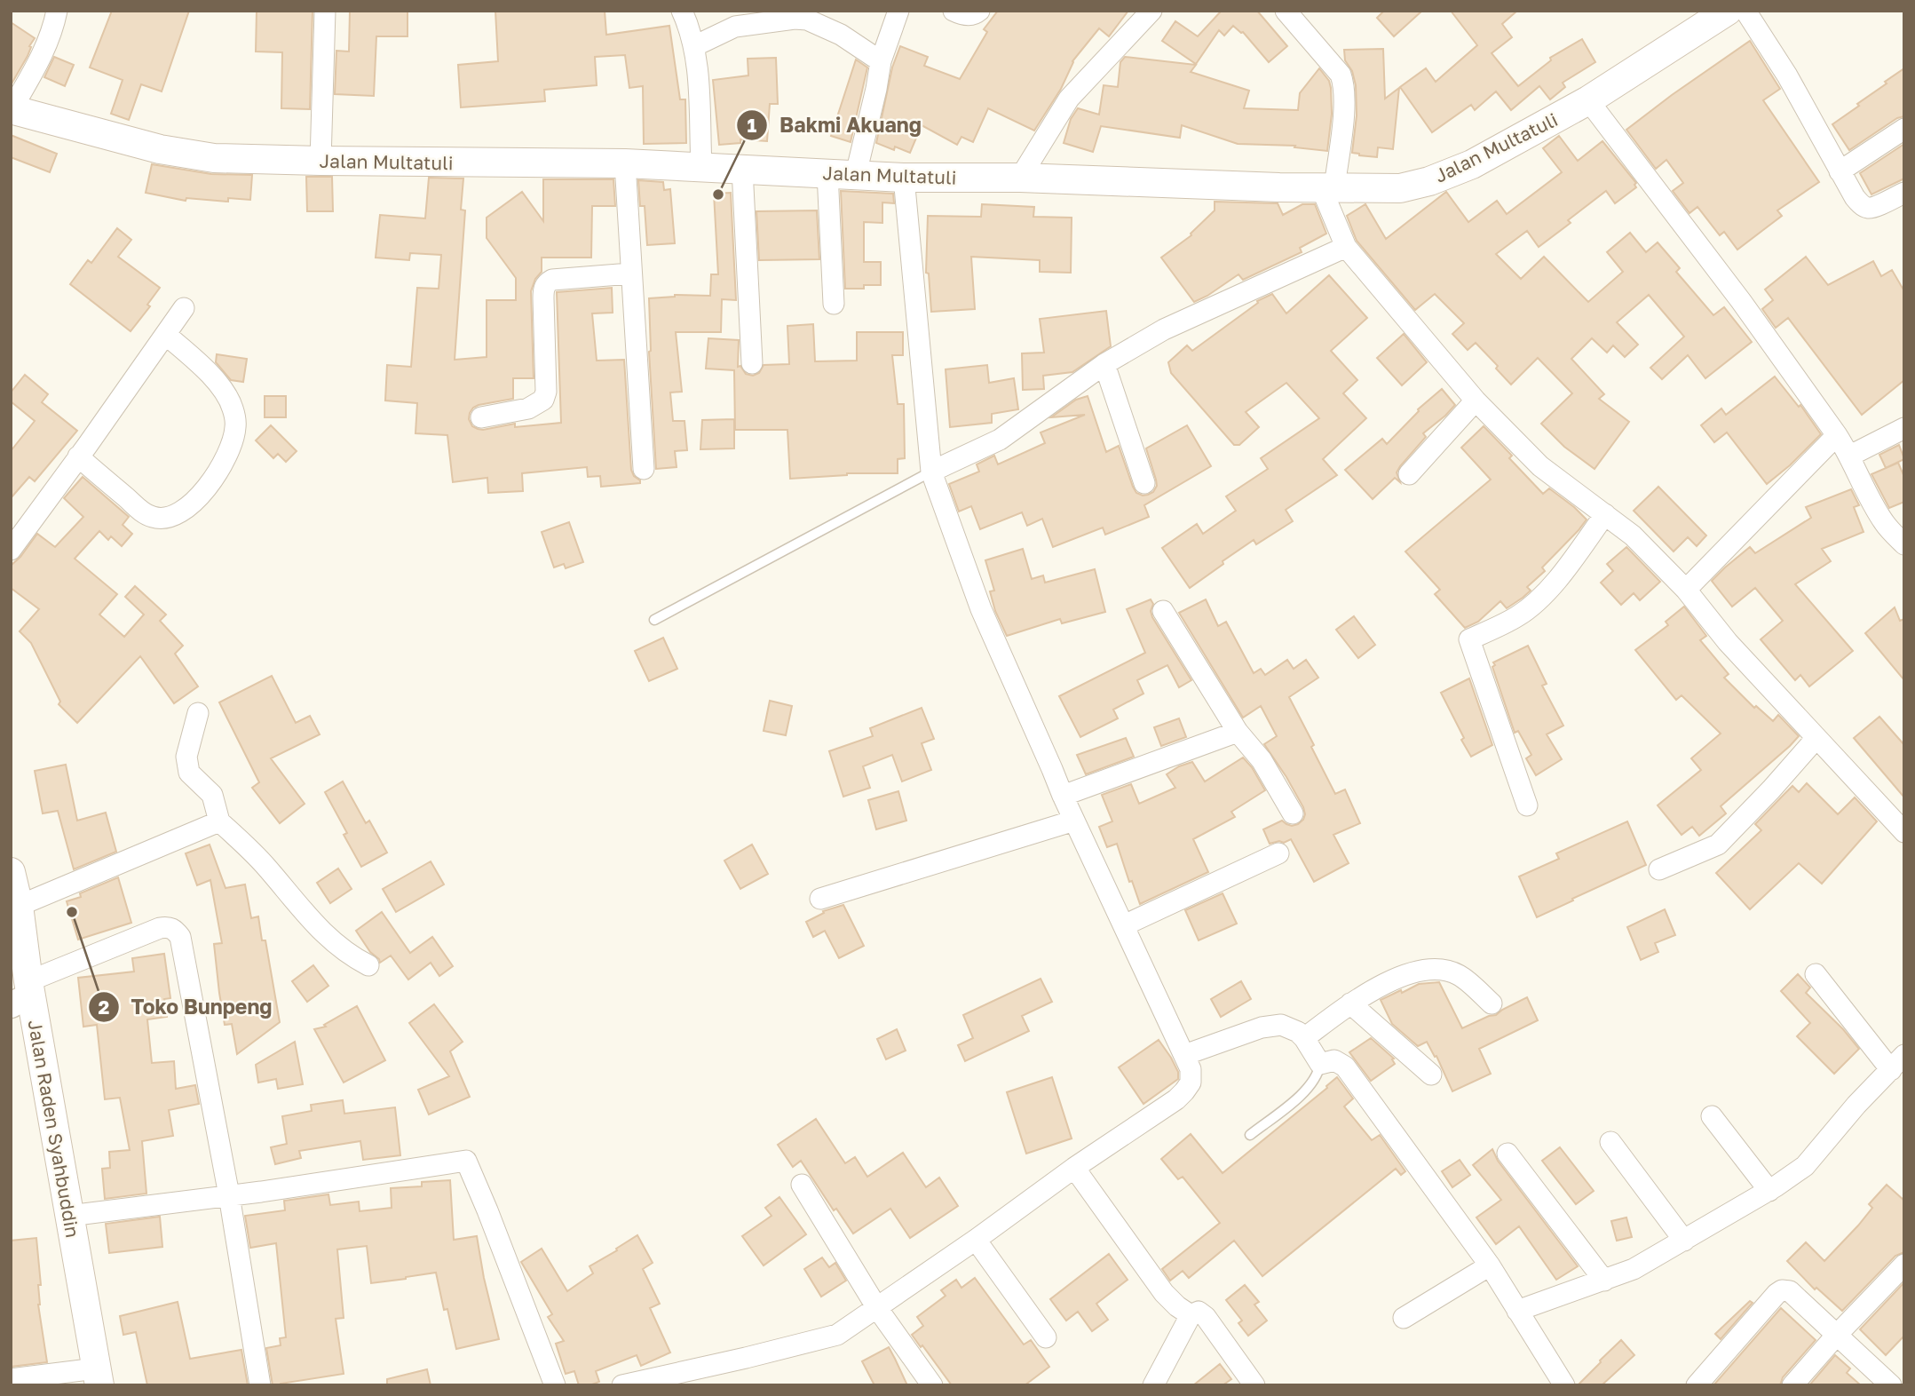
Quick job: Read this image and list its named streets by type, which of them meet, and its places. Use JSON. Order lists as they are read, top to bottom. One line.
{"streets":{"main road":["Jalan Multatuli","Jalan Raden Syahbuddin"]},"places":["Bakmi Akuang","Toko Bunpeng"]}
